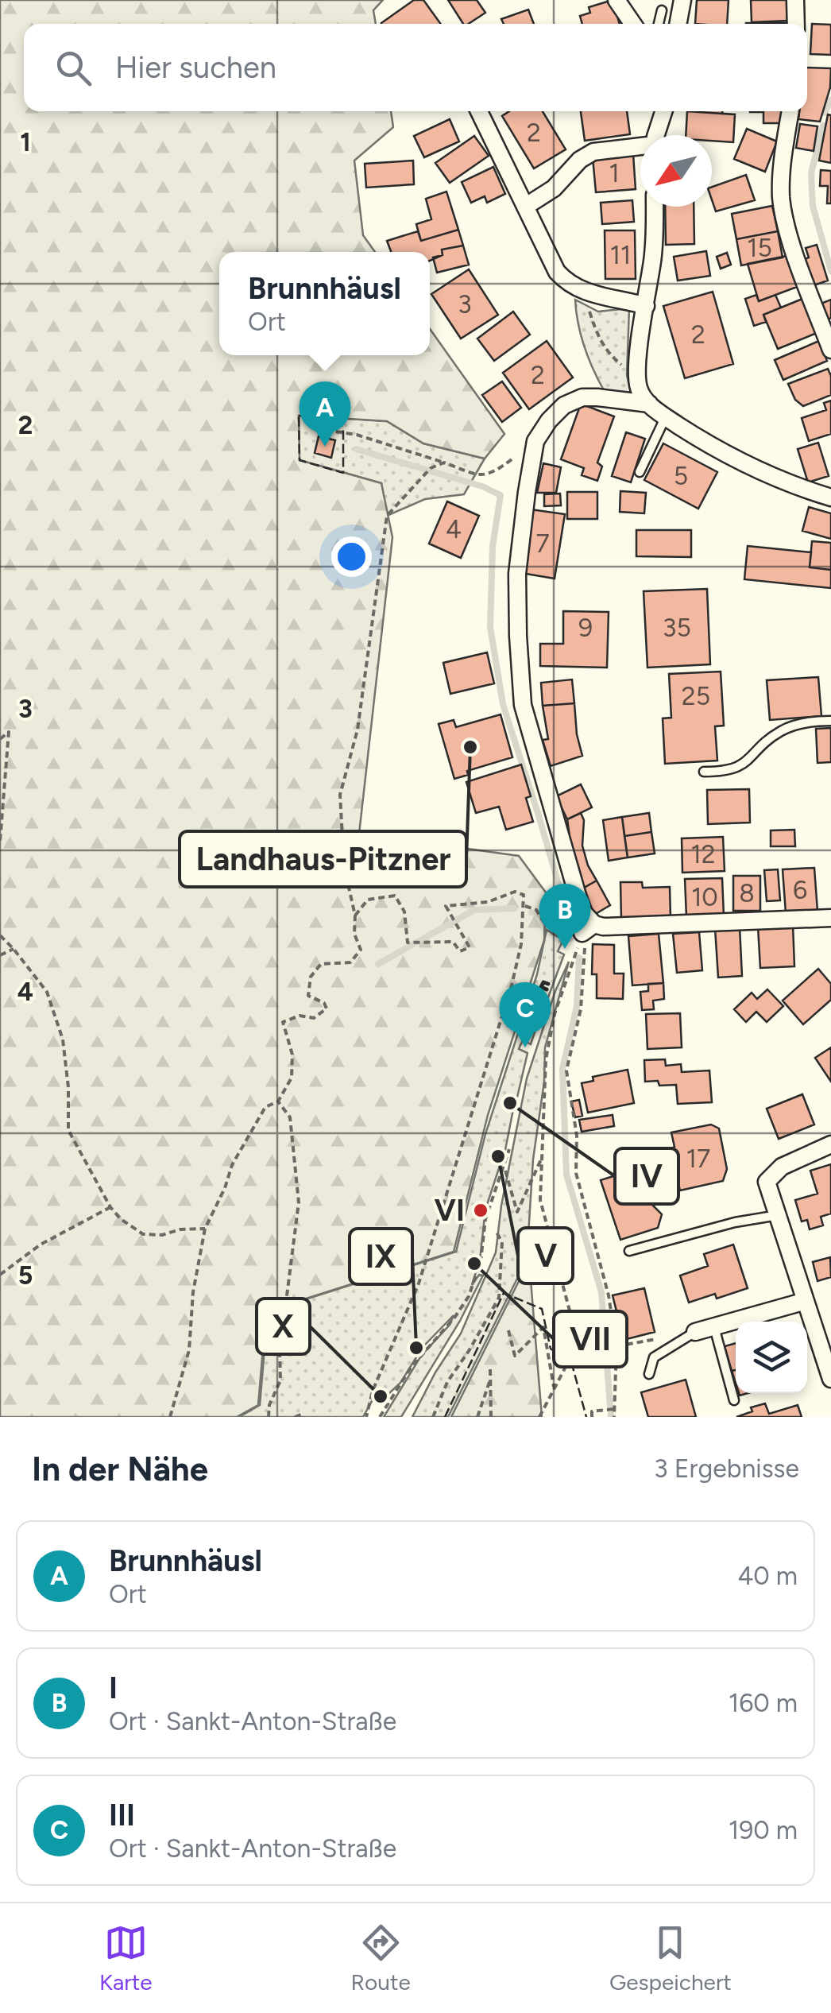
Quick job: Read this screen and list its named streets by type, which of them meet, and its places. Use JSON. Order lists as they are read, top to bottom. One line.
{"places":["Landhaus-Pitzner","IV","V","VI","VII","IX","X"],"house_numbers":["2","1","15","11","3","2","2","5","4","7","9","35","25","12","6","8","10","17"],"north":"bottom left","page":{"search":"Hier suchen","popup":["Brunnhäusl","Ort"],"pins":["A","B","C"],"heading":["In der Nähe","3 Ergebnisse"],"list":[{"mark":"A","name":"Brunnhäusl","note":"Ort","value":"40 m"},{"mark":"B","name":"I","note":"Ort · Sankt-Anton-Straße","value":"160 m"},{"mark":"C","name":"III","note":"Ort · Sankt-Anton-Straße","value":"190 m"}],"nav":["Karte","Route","Gespeichert"]},"grid":{"rows":["1","2","3","4","5"]}}
